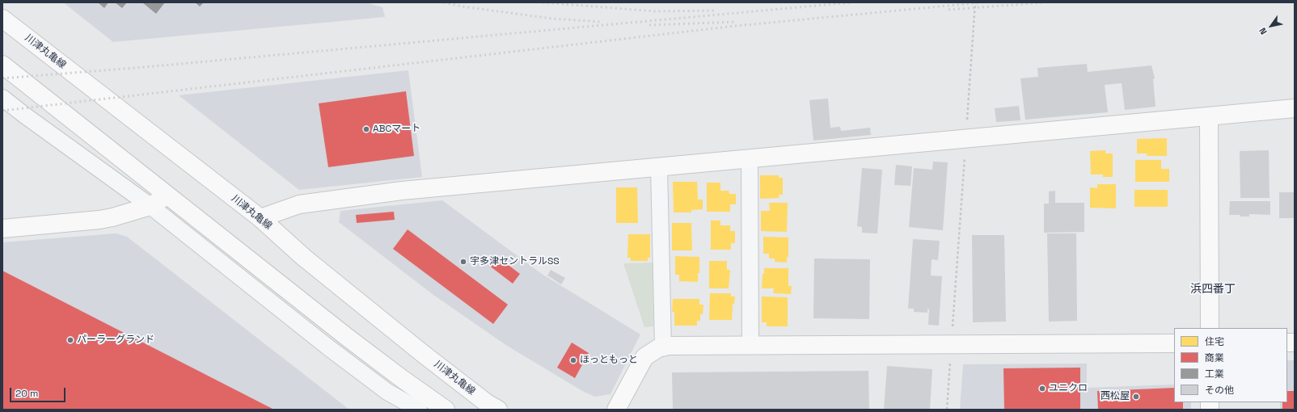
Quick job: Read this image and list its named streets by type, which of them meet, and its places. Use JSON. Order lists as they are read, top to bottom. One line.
{"streets":{"street":["川津丸亀線"]},"districts":["浜四番丁"],"places":["ABCマート","宇多津セントラルSS","パーラーグランド","ほっともっと","ユニクロ","西松屋"],"legend":["住宅","商業","工業","その他"],"scale_bar":"20 m","north":"bottom left"}
